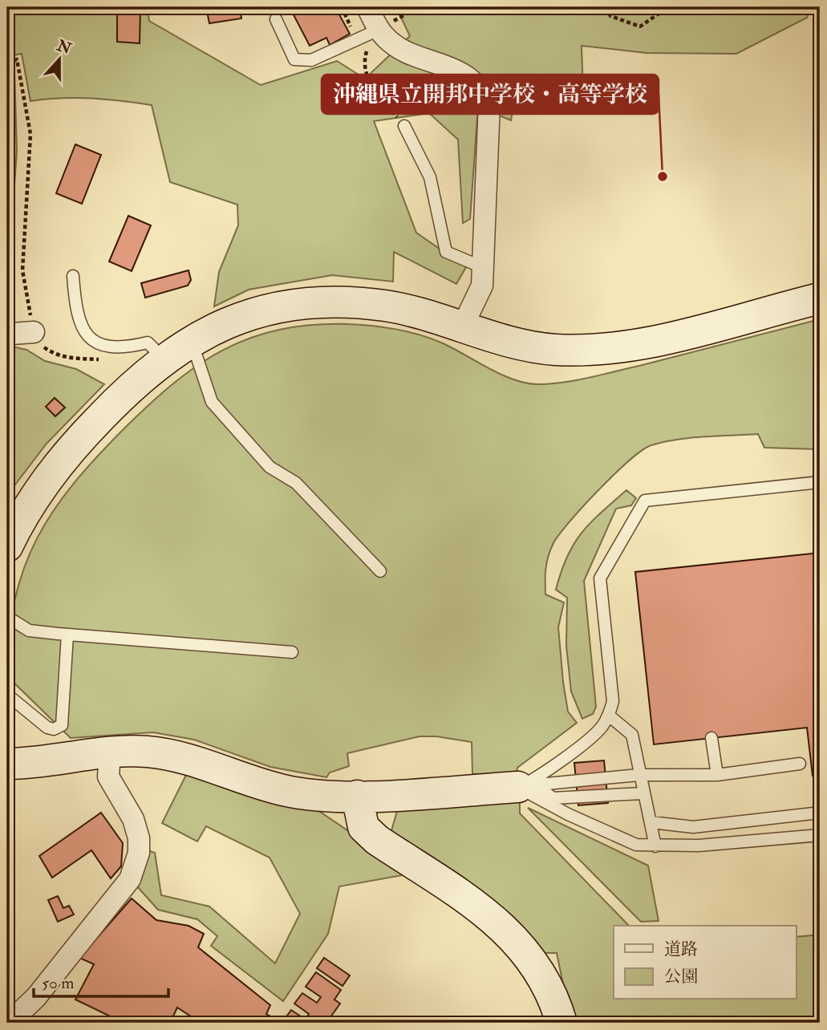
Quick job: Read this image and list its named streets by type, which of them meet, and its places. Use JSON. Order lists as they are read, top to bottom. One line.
{"places":["沖縄県立開邦中学校・高等学校"],"legend":["道路","公園"],"scale_bar":"50 m","north":"top"}
